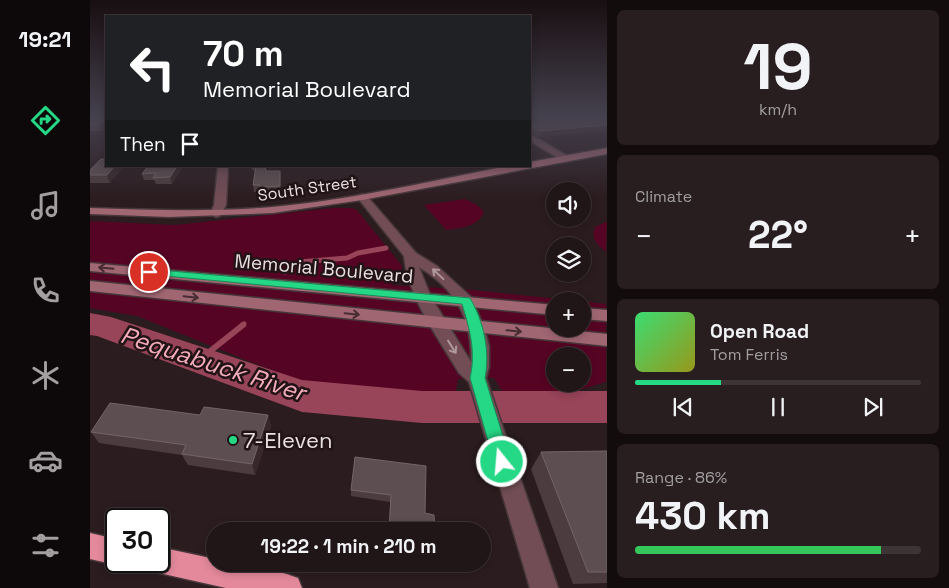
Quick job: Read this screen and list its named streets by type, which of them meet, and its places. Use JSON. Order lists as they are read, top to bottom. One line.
{"streets":{"main road":["South Street","Memorial Boulevard"]},"water":["Pequabuck River"],"places":["7-Eleven"],"page":{"tabs":"19:21","tile":[["19","km/h"],"Climate",["Range · 86%","430 km"]],"turn":["70 m","Memorial Boulevard"],"then":"Then","map_buttons":["+","−"],"heat":["−","22°","+"],"song":["Open Road","Tom Ferris"],"limit":"30","trip":"19:22 · 1 min · 210 m"}}
